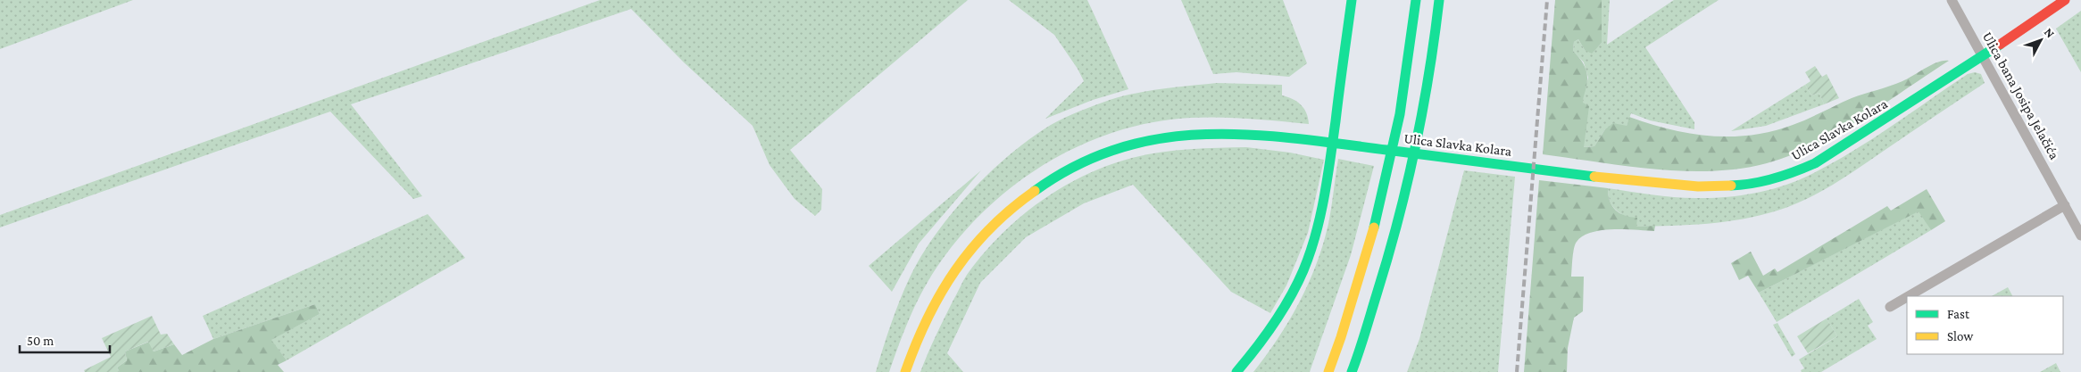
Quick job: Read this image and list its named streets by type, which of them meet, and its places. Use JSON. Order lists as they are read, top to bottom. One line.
{"streets":{"main road":["Ulica Slavka Kolara"],"street":["Ulica bana Josipa Jelačića"]},"crossings":[["Ulica bana Josipa Jelačića","Ulica Slavka Kolara"]],"legend":["Fast","Slow"],"scale_bar":"50 m","north":"top right"}
